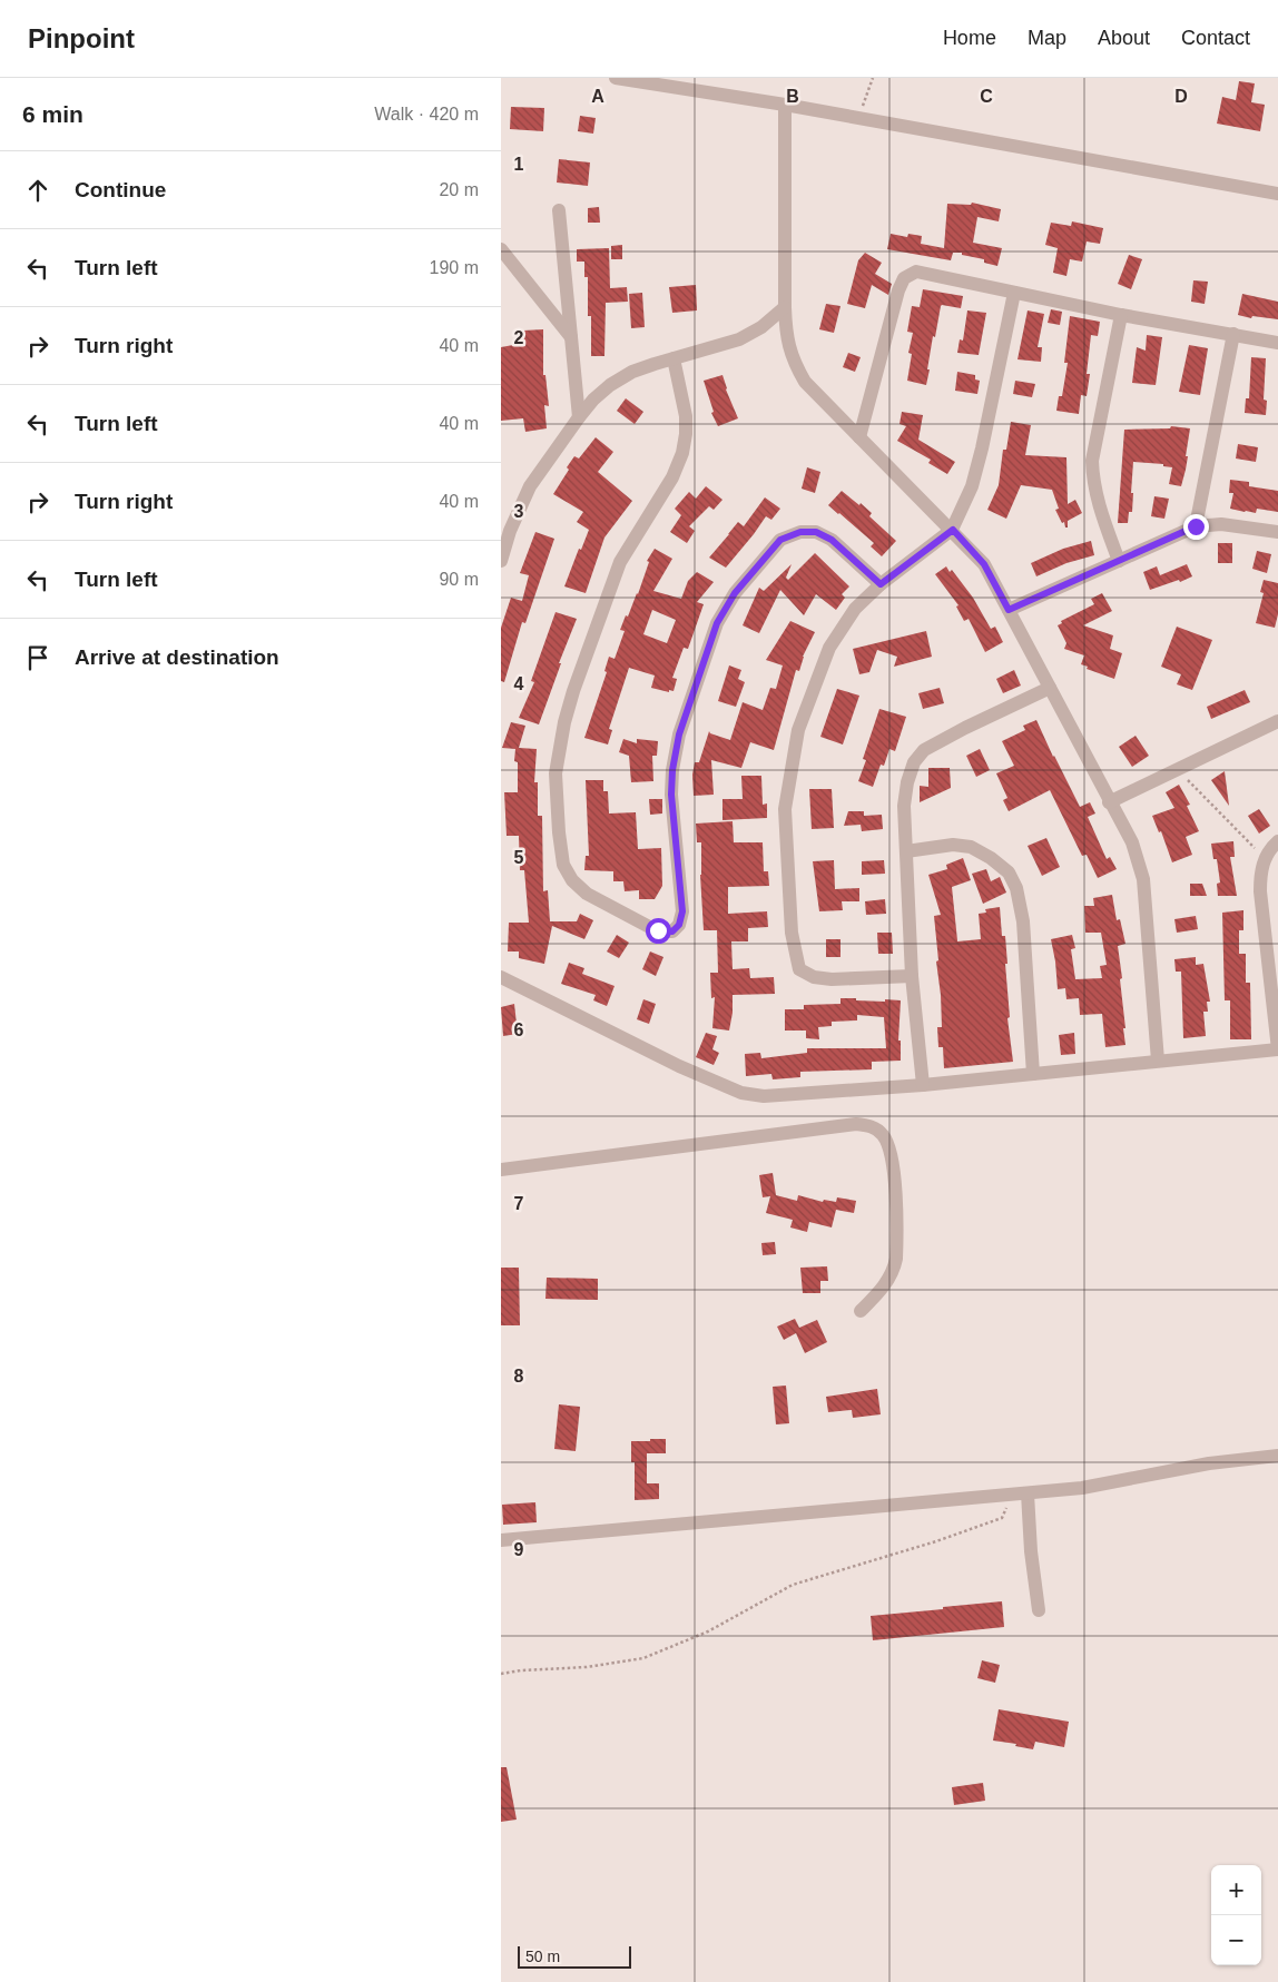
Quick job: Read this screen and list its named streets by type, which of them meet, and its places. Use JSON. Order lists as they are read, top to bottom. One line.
{"scale_bar":"50 m","page":{"header":"Pinpoint","nav":["Home","Map","About","Contact"],"heading":["6 min","Walk · 420 m"],"list":[["Continue","20 m"],["Turn left","190 m"],["Turn right","40 m"],["Turn left","40 m"],["Turn right","40 m"],["Turn left","90 m"],"Arrive at destination"],"map_buttons":["+","−"],"scale":"50 m"},"grid":{"columns":["A","B","C","D"],"rows":["1","2","3","4","5","6","7","8","9"]}}
